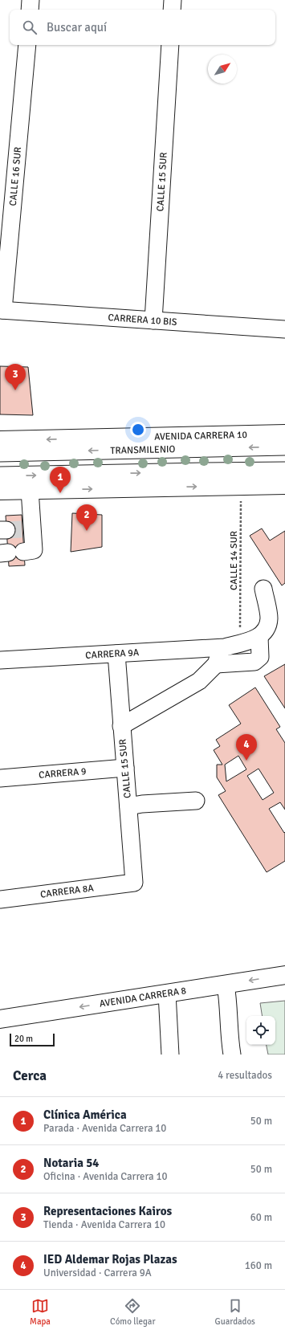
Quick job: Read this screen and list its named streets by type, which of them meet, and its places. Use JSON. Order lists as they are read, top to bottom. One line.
{"streets":{"main road":["AVENIDA CARRERA 10","AVENIDA CARRERA 8"],"street":["CALLE 16 SUR","CALLE 15 SUR","CARRERA 10 BIS","TRANSMILENIO","CARRERA 9A","CARRERA 9","CARRERA 8A"],"path":["CALLE 14 SUR"]},"crossings":[["CALLE 16 SUR","CARRERA 10 BIS"],["CALLE 15 SUR","CARRERA 10 BIS"],["CALLE 15 SUR","CARRERA 9A"],["CALLE 15 SUR","CARRERA 9"],["CALLE 15 SUR","CARRERA 8A"]],"one_way":["AVENIDA CARRERA 8"],"scale_bar":"20 m","north":"top right","page":{"search":"Buscar aquí","pins":["3","1","2","4"],"scale":"20 m","heading":["Cerca","4 resultados"],"list":[{"mark":"1","name":"Clínica América","note":"Parada · Avenida Carrera 10","value":"50 m"},{"mark":"2","name":"Notaria 54","note":"Oficina · Avenida Carrera 10","value":"50 m"},{"mark":"3","name":"Representaciones Kairos","note":"Tienda · Avenida Carrera 10","value":"60 m"},{"mark":"4","name":"IED Aldemar Rojas Plazas","note":"Universidad · Carrera 9A","value":"160 m"}],"nav":["Mapa","Cómo llegar","Guardados"]}}
